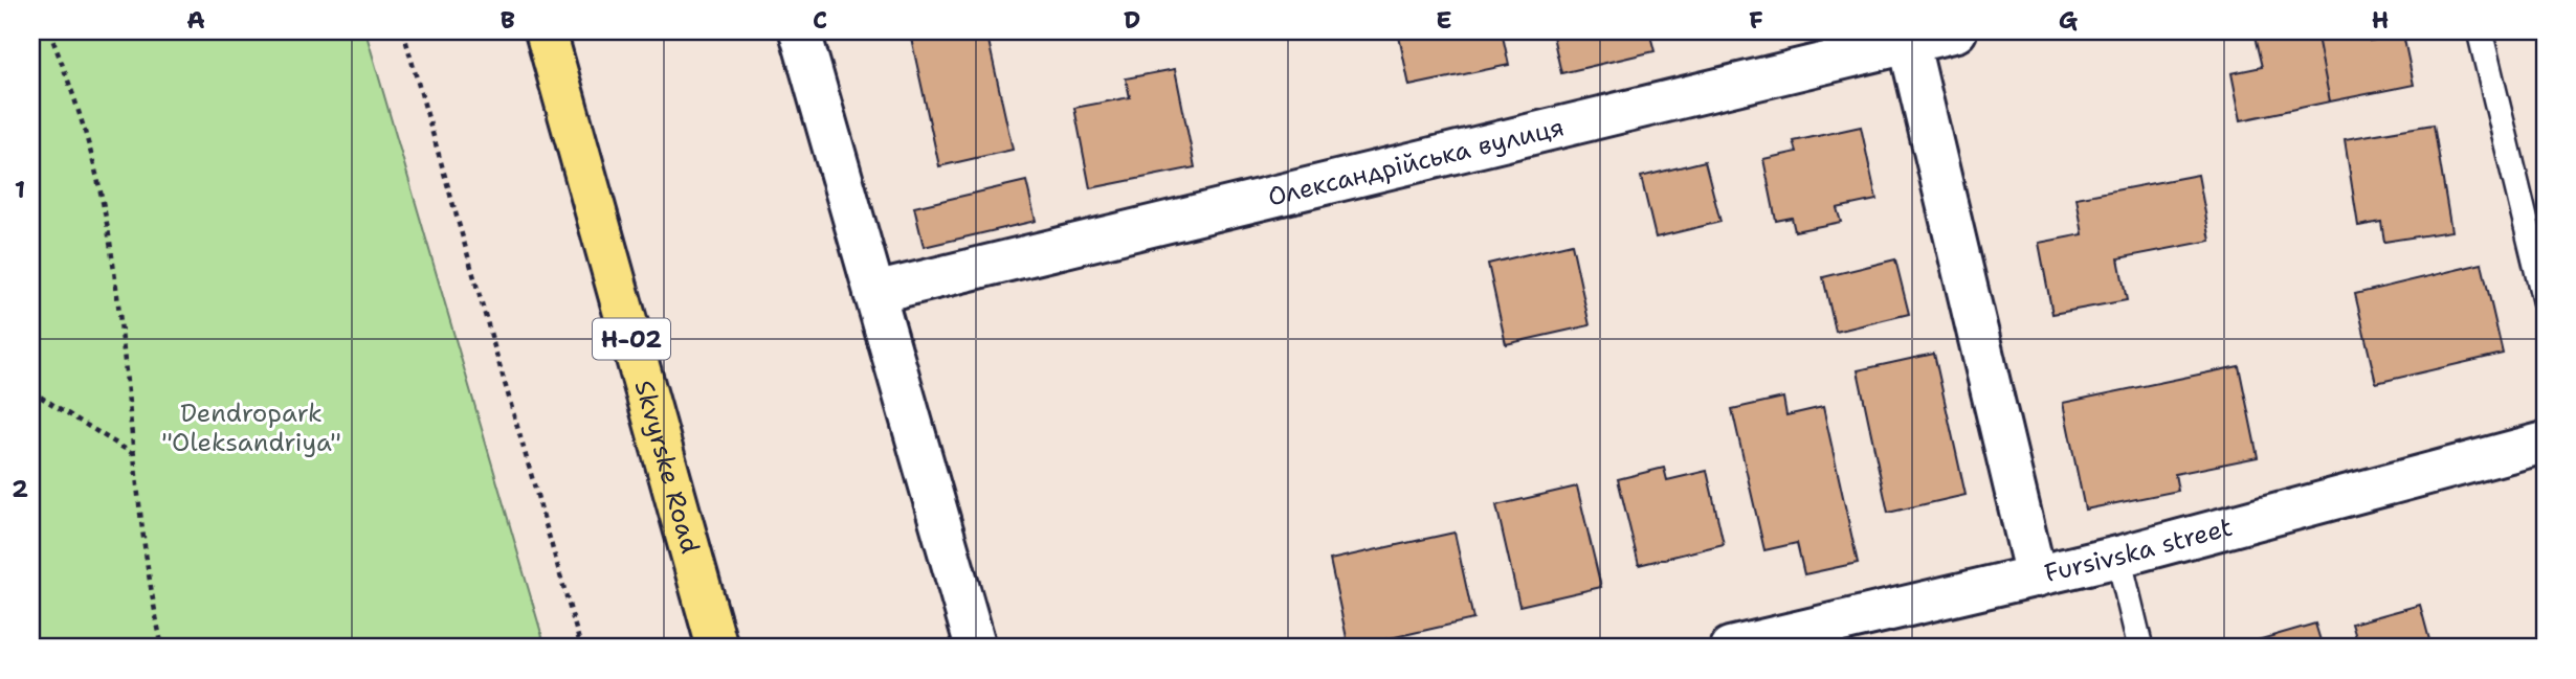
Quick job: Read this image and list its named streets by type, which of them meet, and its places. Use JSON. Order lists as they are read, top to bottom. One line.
{"streets":{"main road":["Н-02","Skvyrske Road"],"street":["Олександрійська вулиця","Fursivska street"]},"parks":["Dendropark \"Oleksandriya\""],"grid":{"columns":["A","B","C","D","E","F","G","H"],"rows":["1","2"]}}
